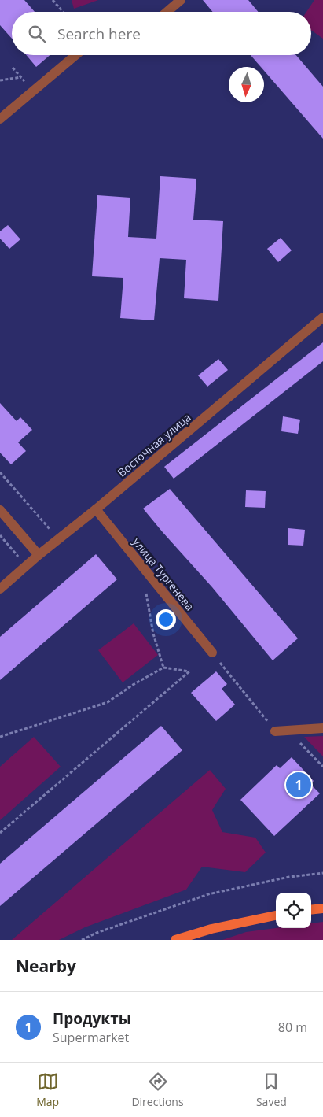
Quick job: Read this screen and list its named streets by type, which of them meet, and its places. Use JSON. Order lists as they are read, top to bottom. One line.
{"streets":{"street":["Восточная улица","улица Тургенева"]},"crossings":[["Восточная улица","улица Тургенева"]],"north":"bottom","page":{"search":"Search here","pins":"1","heading":"Nearby","list":[{"mark":"1","name":"Продукты","note":"Supermarket","value":"80 m"}],"nav":["Map","Directions","Saved"]}}
